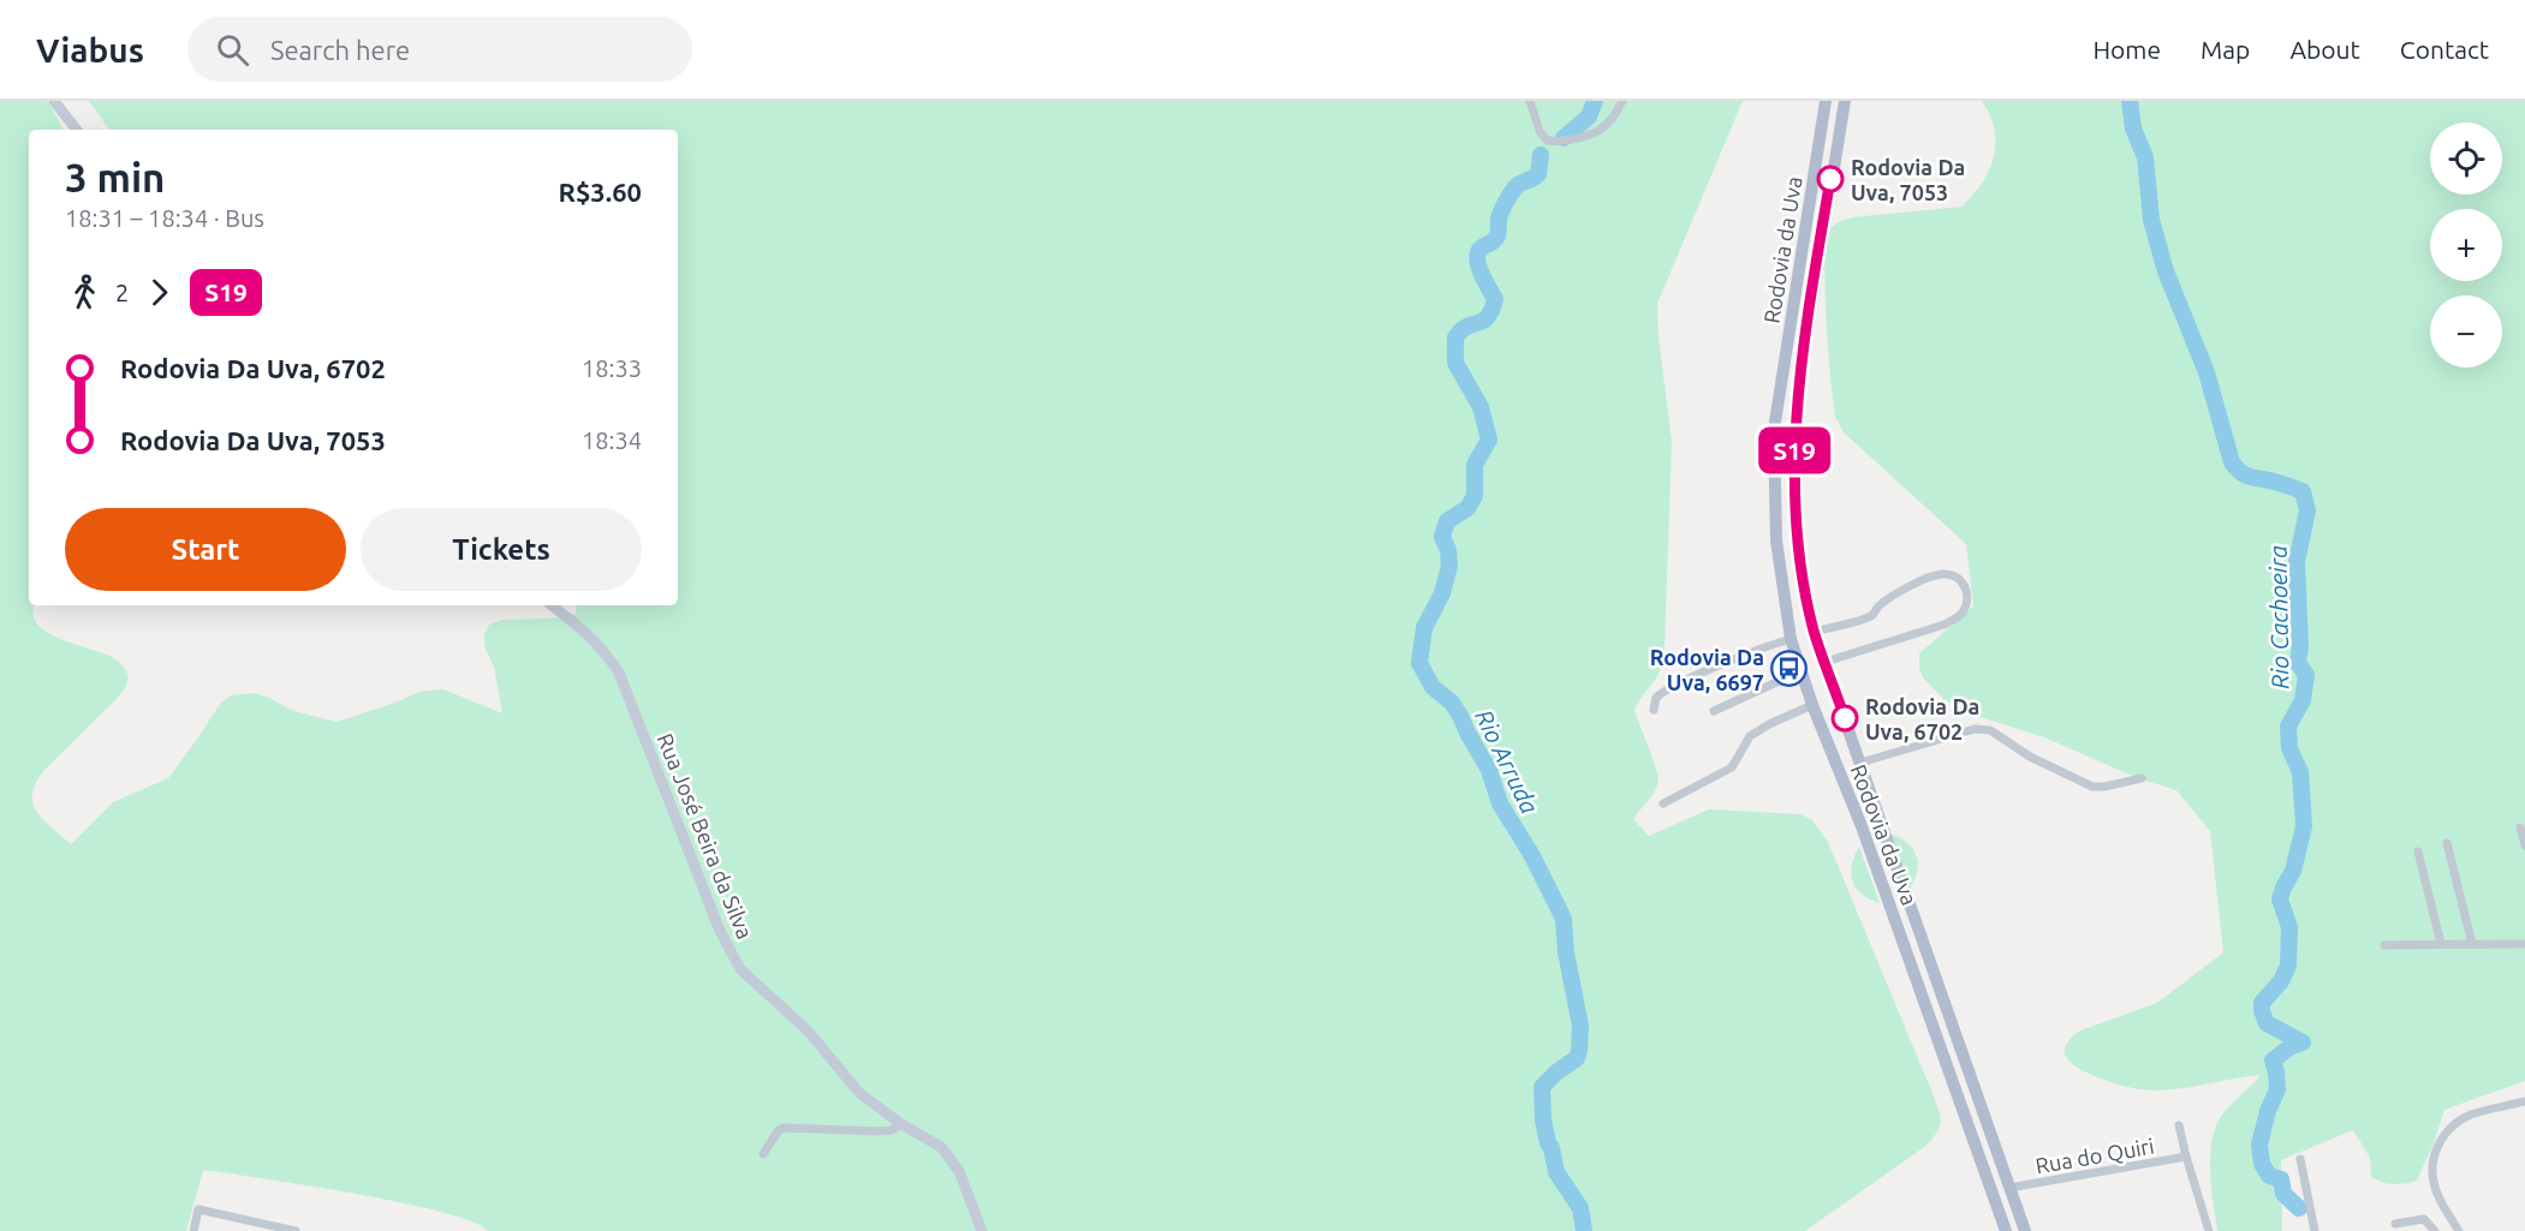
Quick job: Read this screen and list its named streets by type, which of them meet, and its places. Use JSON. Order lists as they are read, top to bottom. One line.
{"streets":{"main road":["Rodovia da Uva"],"street":["Rua José Beira da Silva","Rua do Quiri"]},"crossings":[["Rodovia da Uva","Rua do Quiri"]],"water":["Rio Cachoeira","Rio Arruda"],"places":{"other":["Rodovia Da Uva, 7053","Rodovia Da Uva, 6702"],"bus stop":["Rodovia Da Uva, 6697"]},"lines":["bus line S19"],"page":{"header":"Viabus","search":"Search here","nav":["Home","Map","About","Contact"],"on_map":"S19","map_buttons":["+","−"],"heading":["3 min","18:31 – 18:34 · Bus","R$3.60"],"legs":["2","S19"],"list":[{"name":"Rodovia Da Uva, 6702","value":"18:33"},{"name":"Rodovia Da Uva, 7053","value":"18:34"}],"buttons":["Start","Tickets"]}}
